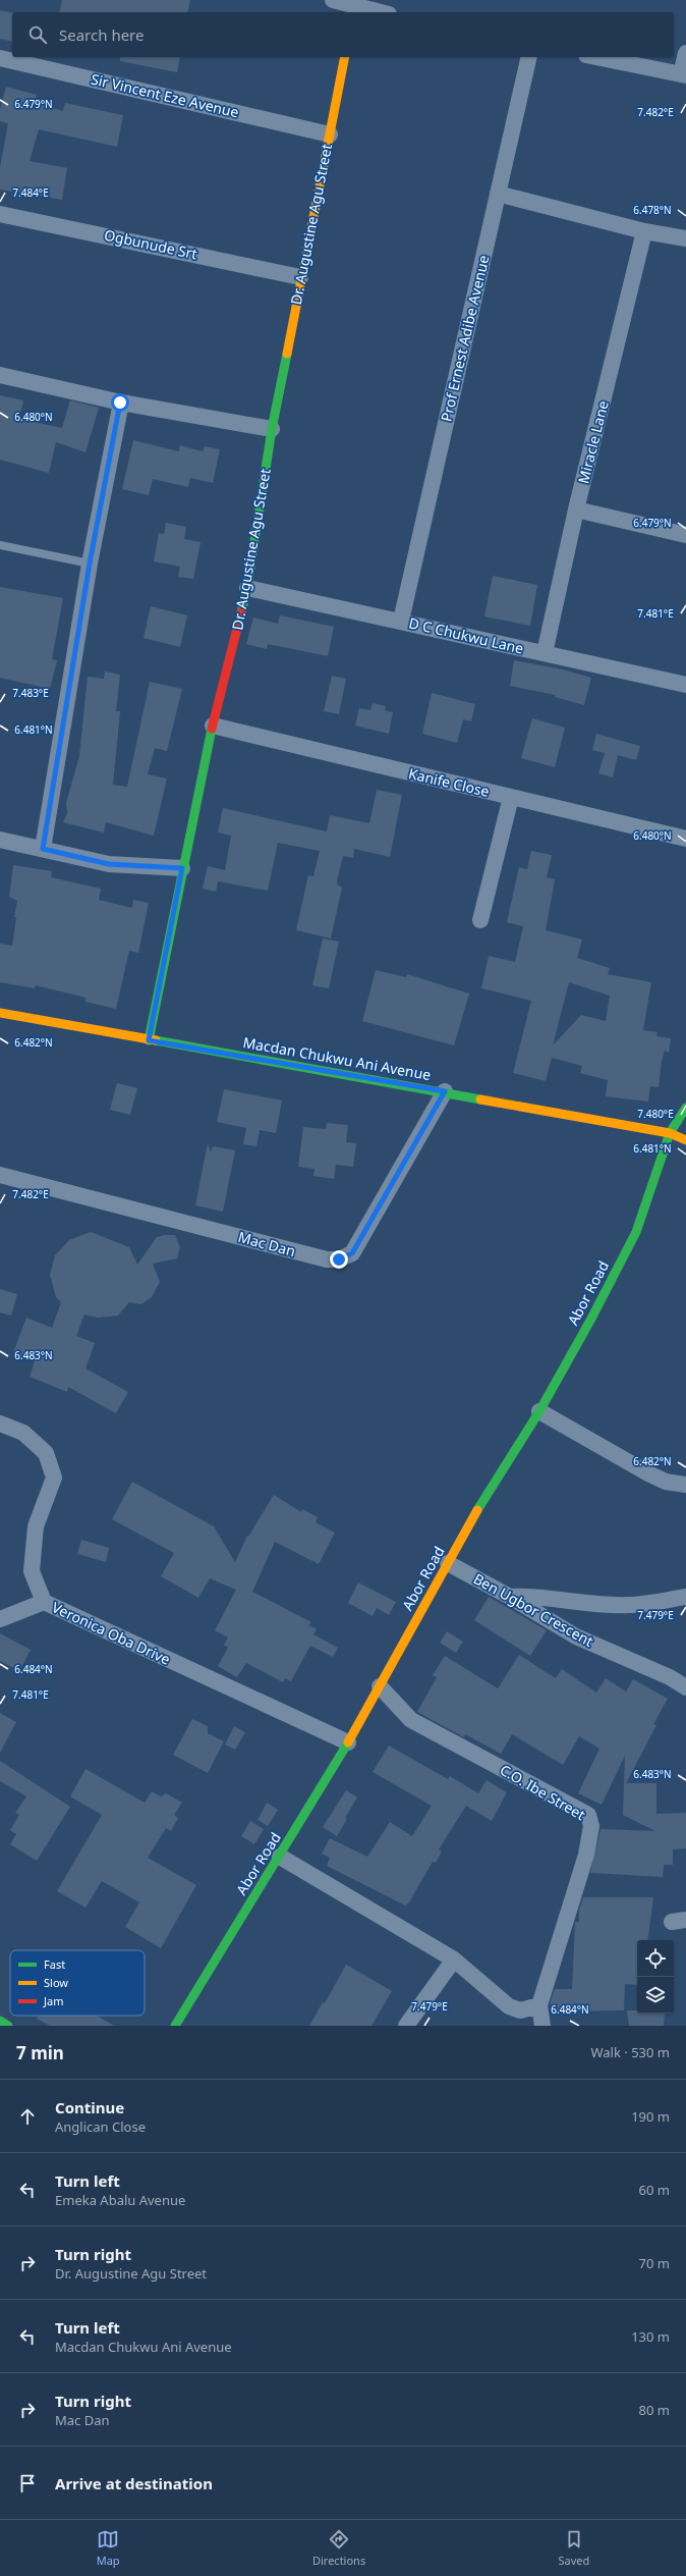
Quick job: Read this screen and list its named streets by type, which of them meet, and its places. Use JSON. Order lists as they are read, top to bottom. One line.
{"streets":{"street":["Sir Vincent Eze Avenue","Dr. Augustine Agu Street","Ogbunude Srt","Prof Ernest Adibe Avenue","Miracle Lane","D C Chukwu Lane","Kanife Close","Macdan Chukwu Ani Avenue","Mac Dan","Abor Road","Ben Ugbor Crescent","Veronica Oba Drive","C.O. Ibe Street"]},"crossings":[["Sir Vincent Eze Avenue","Dr. Augustine Agu Street"],["Dr. Augustine Agu Street","Ogbunude Srt"],["Dr. Augustine Agu Street","D C Chukwu Lane"],["Dr. Augustine Agu Street","Kanife Close"],["Dr. Augustine Agu Street","Macdan Chukwu Ani Avenue"],["Prof Ernest Adibe Avenue","D C Chukwu Lane"],["Miracle Lane","D C Chukwu Lane"],["Macdan Chukwu Ani Avenue","Mac Dan"],["Macdan Chukwu Ani Avenue","Abor Road"],["Abor Road","Ben Ugbor Crescent"],["Abor Road","Veronica Oba Drive"],["Abor Road","C.O. Ibe Street"]],"legend":["Fast","Slow","Jam"],"page":{"search":"Search here","heading":["7 min","Walk · 530 m"],"list":[["Continue","Anglican Close","190 m"],["Turn left","Emeka Abalu Avenue","60 m"],["Turn right","Dr. Augustine Agu Street","70 m"],["Turn left","Macdan Chukwu Ani Avenue","130 m"],["Turn right","Mac Dan","80 m"],"Arrive at destination"],"nav":["Map","Directions","Saved"]},"coordinates":["6.479°N","7.482°E","7.484°E","6.478°N","6.480°N","7.481°E","7.483°E","6.481°N","6.482°N","7.480°E","6.483°N","7.479°E","6.484°N"]}
